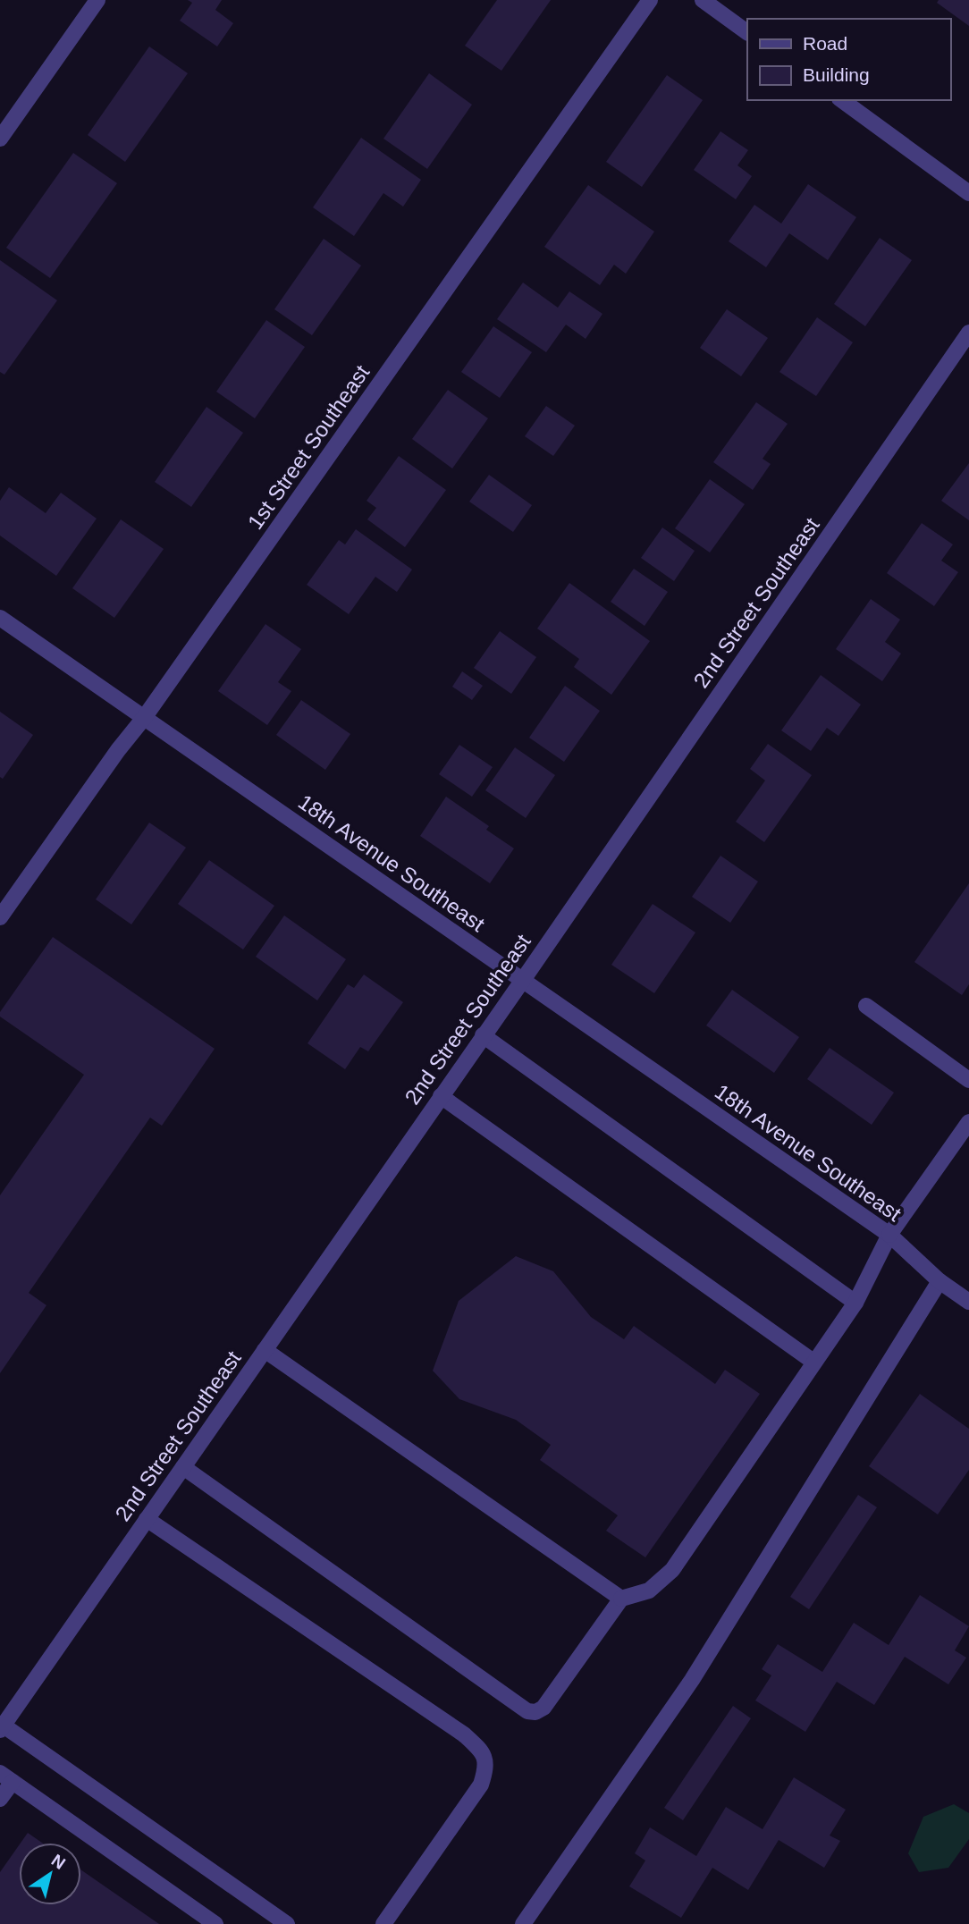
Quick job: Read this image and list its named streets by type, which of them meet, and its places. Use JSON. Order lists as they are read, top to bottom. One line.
{"streets":{"street":["1st Street Southeast","2nd Street Southeast","18th Avenue Southeast"]},"crossings":[["1st Street Southeast","18th Avenue Southeast"],["2nd Street Southeast","18th Avenue Southeast"]],"legend":["Road","Building"],"north":"top right"}
